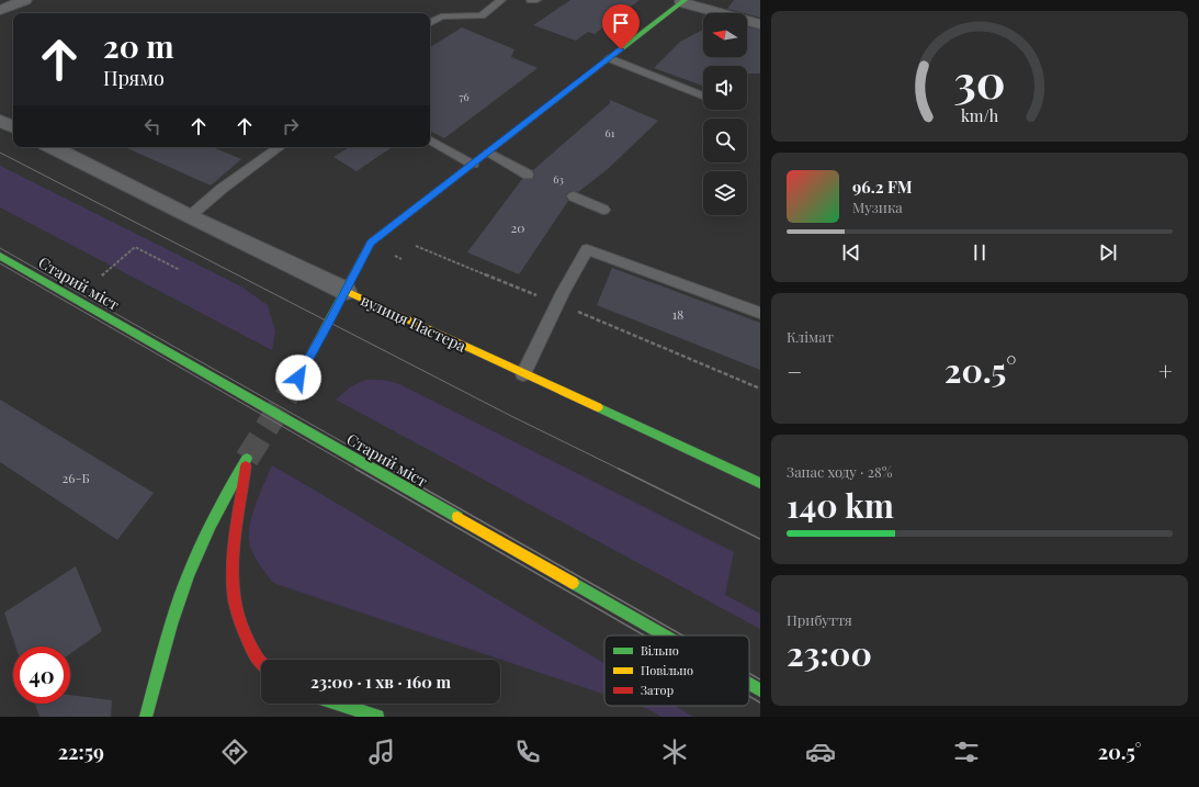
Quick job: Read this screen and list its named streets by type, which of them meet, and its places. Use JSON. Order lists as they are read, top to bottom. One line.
{"streets":{"main road":["Старий міст","вулиця Пастера"]},"house_numbers":["76","61","63","20","18","26-Б"],"legend":["Вільно","Повільно","Затор"],"north":"left","page":{"turn":["20 m","Прямо"],"song":["96.2 FM","Музика"],"tile":["Клімат",["Запас ходу · 28%","140 km"],["Прибуття","23:00"]],"heat":["−","20.5°","+"],"limit":"40","trip":"23:00 · 1 хв · 160 m","tabs":["22:59","20.5°"],"gauge":["30","km/h"]}}
